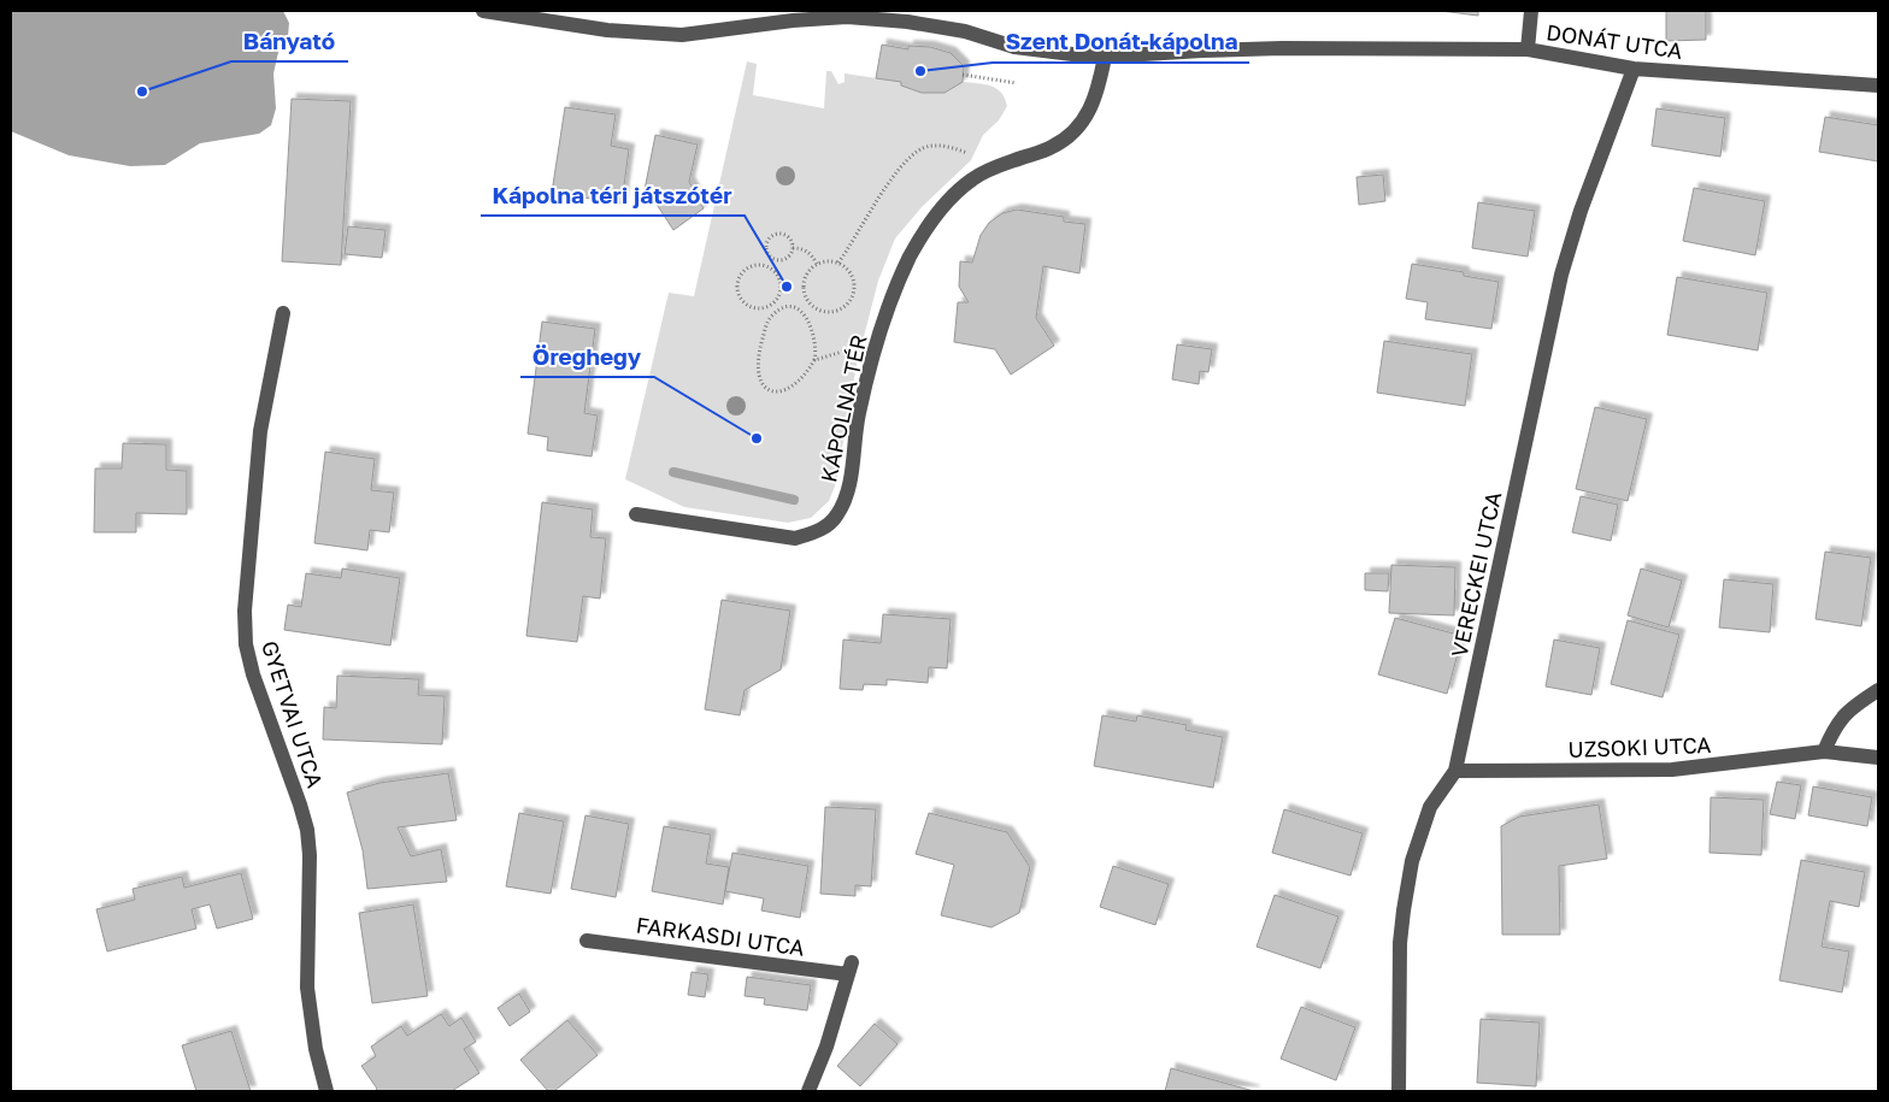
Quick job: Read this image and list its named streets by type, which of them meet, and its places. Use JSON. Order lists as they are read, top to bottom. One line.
{"streets":{"street":["DONÁT UTCA","KÁPOLNA TÉR","VERECKEI UTCA","GYETVAI UTCA","UZSOKI UTCA","FARKASDI UTCA"]},"crossings":[["DONÁT UTCA","KÁPOLNA TÉR"],["DONÁT UTCA","VERECKEI UTCA"],["VERECKEI UTCA","UZSOKI UTCA"]],"places":["Szent Donát-kápolna","Bányató","Kápolna téri játszótér","Öreghegy"]}
